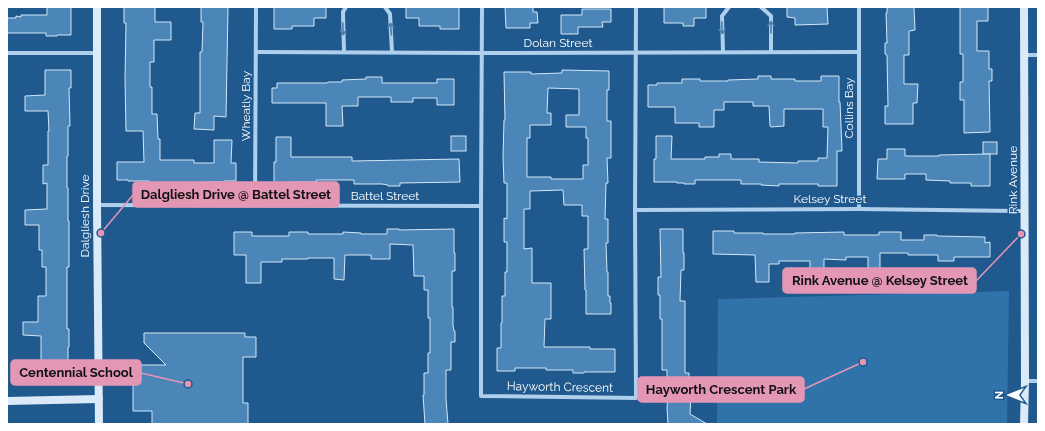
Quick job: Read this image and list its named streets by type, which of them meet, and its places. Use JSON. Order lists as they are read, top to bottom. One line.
{"streets":{"street":["Dolan Street","Wheatly Bay","Collins Bay","Rink Avenue","Battel Street","Kelsey Street","Dalgliesh Drive","Hayworth Crescent"]},"crossings":[["Dolan Street","Wheatly Bay"],["Dolan Street","Collins Bay"],["Dolan Street","Hayworth Crescent"],["Wheatly Bay","Battel Street"],["Collins Bay","Kelsey Street"],["Rink Avenue","Kelsey Street"],["Battel Street","Dalgliesh Drive"],["Battel Street","Hayworth Crescent"],["Kelsey Street","Hayworth Crescent"]],"places":["Dalgliesh Drive @ Battel Street","Rink Avenue @ Kelsey Street","Hayworth Crescent Park","Centennial School"],"north":"left"}
